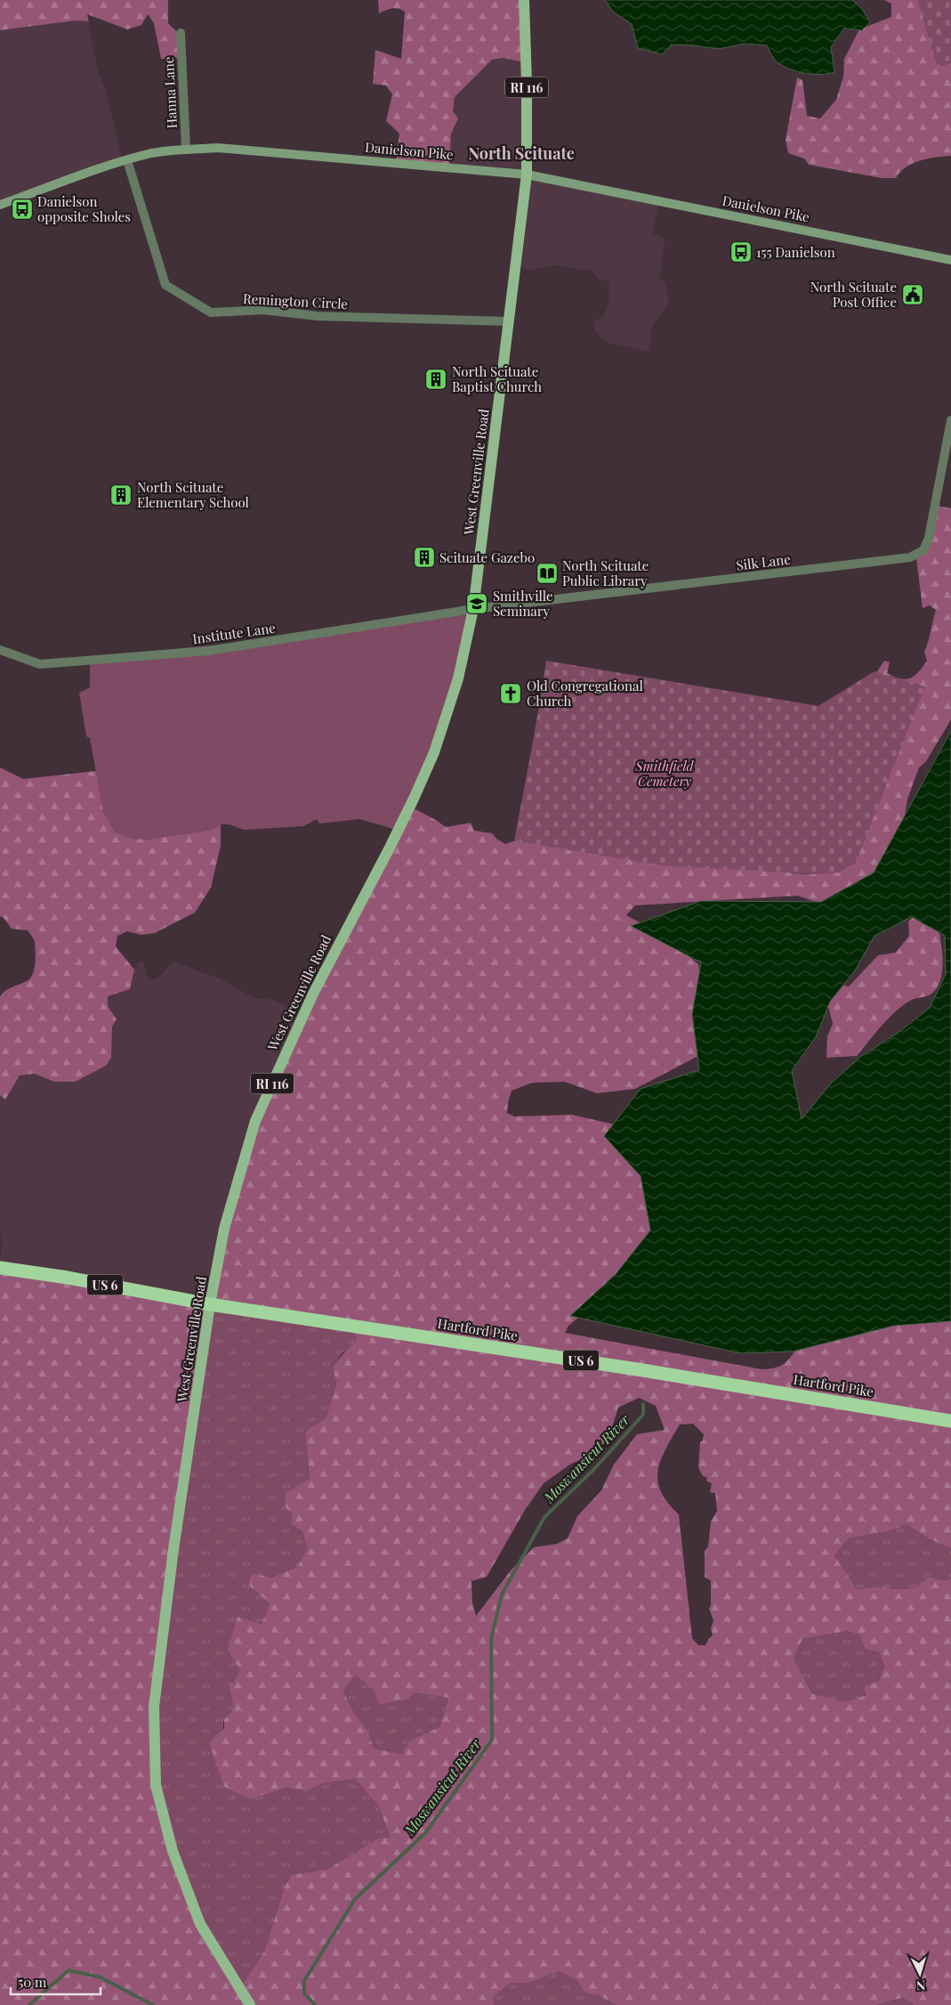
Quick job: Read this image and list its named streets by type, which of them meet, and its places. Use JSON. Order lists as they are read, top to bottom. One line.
{"streets":{"highway":["US 6","Hartford Pike"],"main road":["RI 116","Danielson Pike","West Greenville Road"],"street":["Hanna Lane","Remington Circle","Silk Lane","Institute Lane"]},"crossings":[["RI 116","Danielson Pike"],["RI 116","West Greenville Road"],["Hanna Lane","Danielson Pike"],["Danielson Pike","Remington Circle"],["Danielson Pike","West Greenville Road"],["Remington Circle","West Greenville Road"],["West Greenville Road","Silk Lane"],["West Greenville Road","Institute Lane"],["West Greenville Road","Hartford Pike"],["Silk Lane","Institute Lane"]],"districts":["North Scituate"],"water":["Moswansicut River"],"parks":["Smithfield Cemetery"],"places":{"bus stop":["Danielson opposite Sholes","155 Danielson"],"public building":["North Scituate Post Office"],"building":["North Scituate Baptist Church","North Scituate Elementary School","Scituate Gazebo"],"library":["North Scituate Public Library"],"school or university":["Smithville Seminary"],"church":["Old Congregational Church"]},"scale_bar":"50 m","north":"bottom"}
